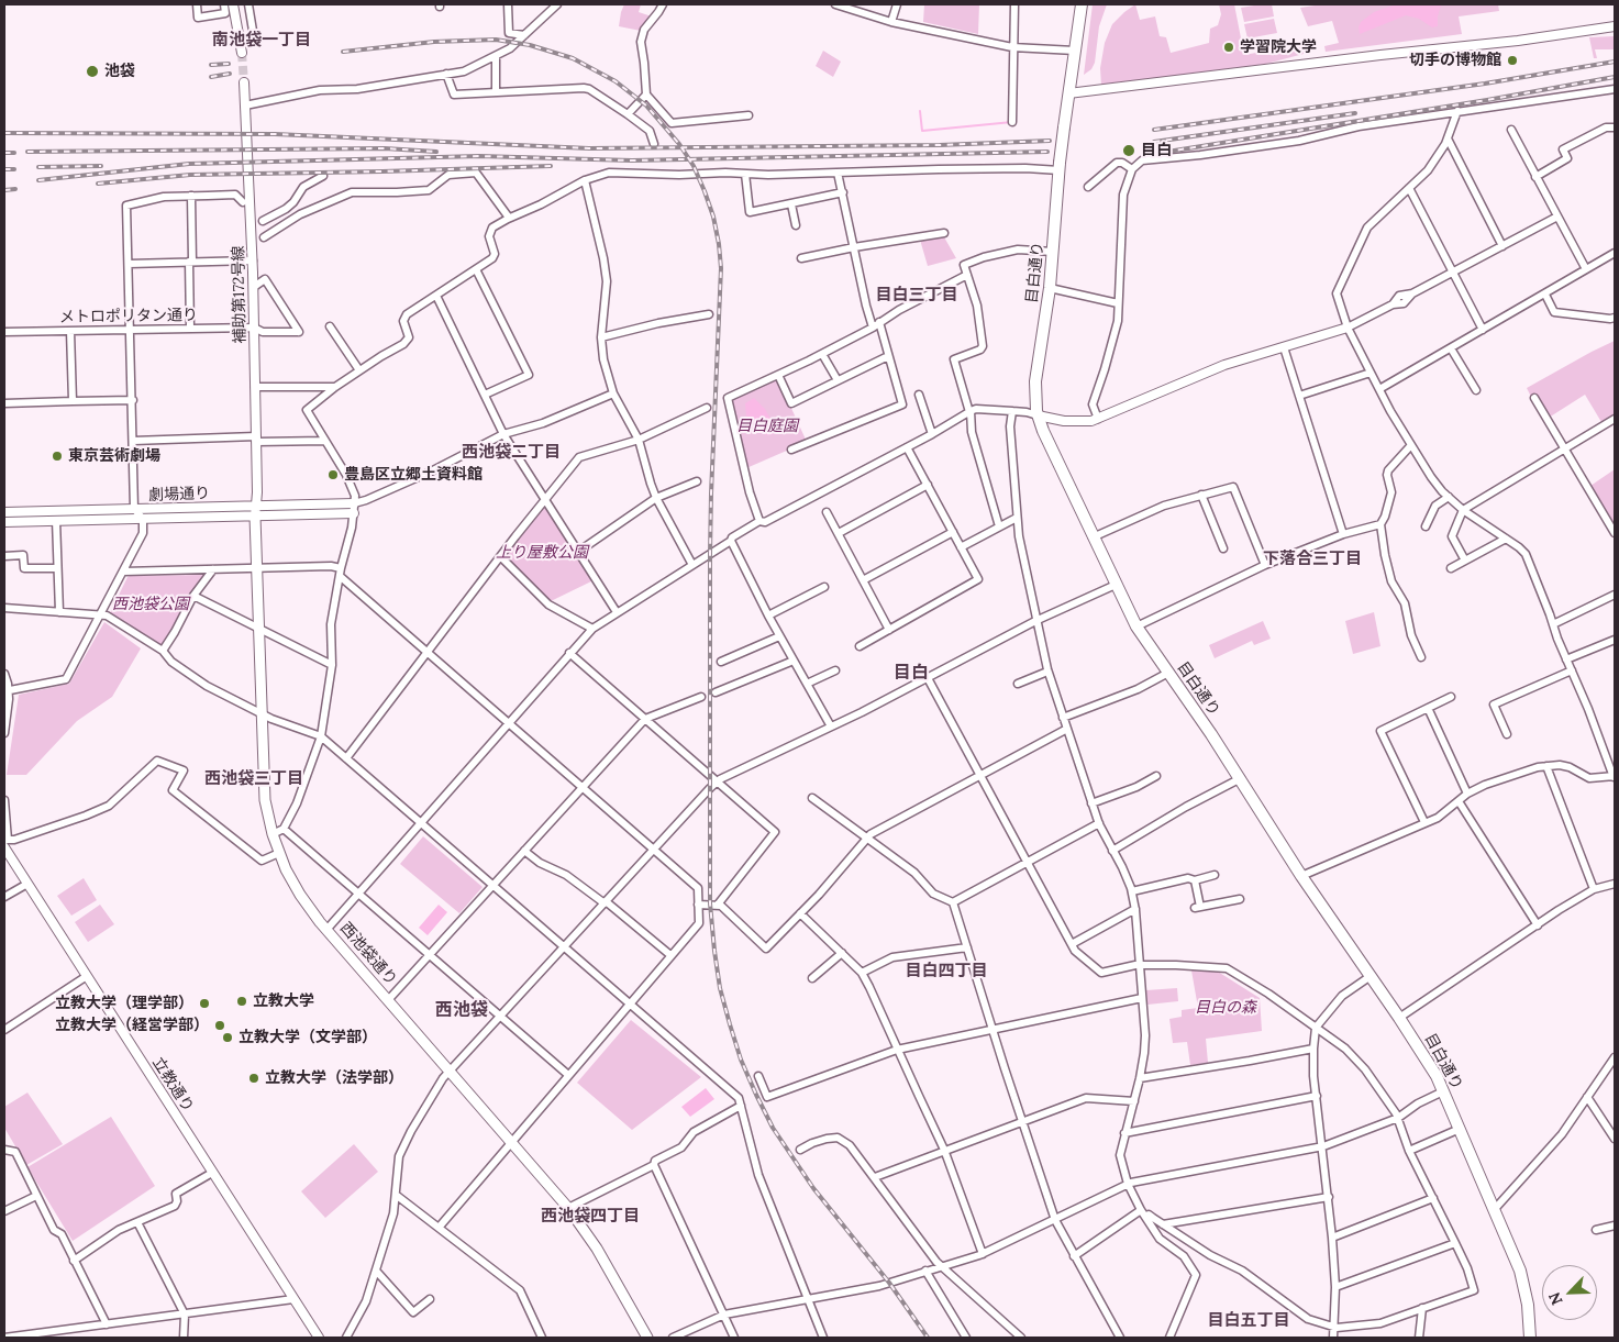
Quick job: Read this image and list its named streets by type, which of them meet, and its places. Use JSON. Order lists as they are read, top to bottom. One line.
{"streets":{"main road":["目白通り","西池袋通り"],"street":["補助第172号線","メトロポリタン通り","劇場通り","立教通り"]},"crossings":[["補助第172号線","メトロポリタン通り"],["補助第172号線","劇場通り"],["補助第172号線","西池袋通り"],["劇場通り","西池袋通り"]],"districts":["南池袋一丁目","目白三丁目","西池袋二丁目","下落合三丁目","目白","西池袋三丁目","目白四丁目","西池袋","西池袋四丁目","目白五丁目"],"parks":["目白庭園","上り屋敷公園","西池袋公園","目白の森"],"places":["学習院大学","切手の博物館","池袋","目白","東京芸術劇場","豊島区立郷土資料館","立教大学","立教大学（理学部）","立教大学（経営学部）","立教大学（文学部）","立教大学（法学部）"],"north":"bottom left"}
